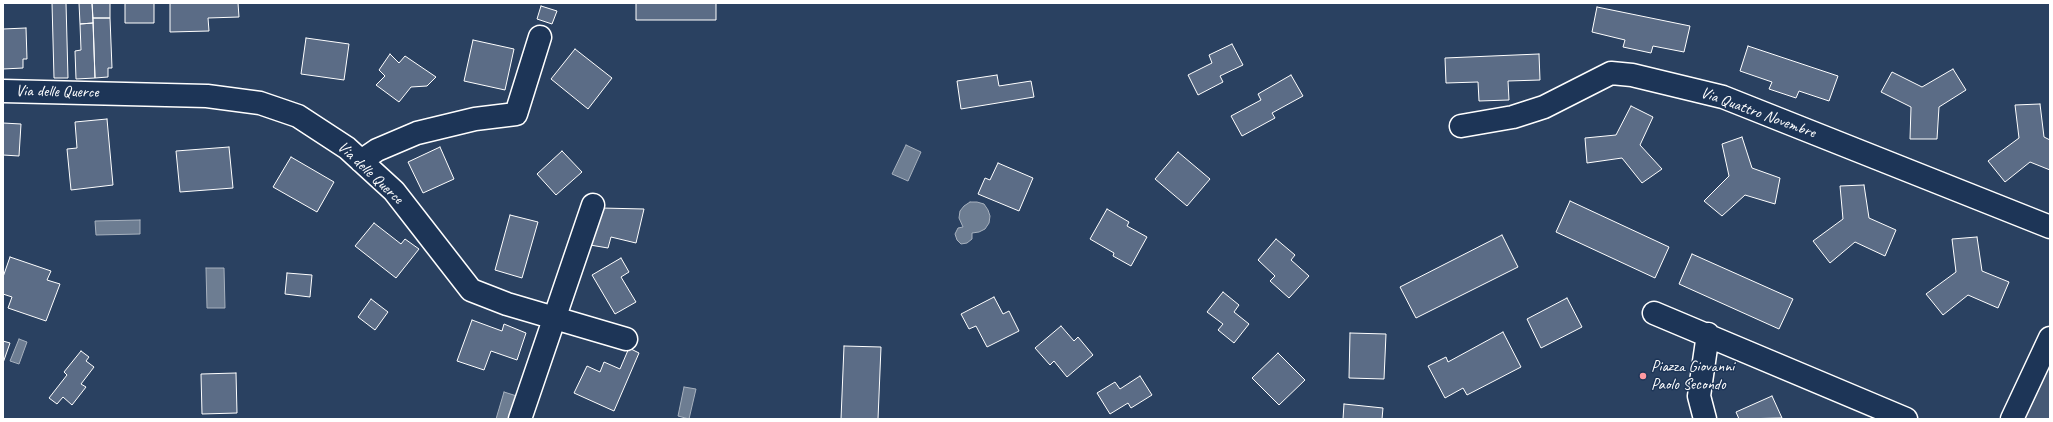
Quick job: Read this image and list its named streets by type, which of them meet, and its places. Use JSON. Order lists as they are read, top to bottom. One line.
{"streets":{"street":["Via delle Querce","Via Quattro Novembre"]},"places":["Piazza Giovanni Paolo Secondo"]}
